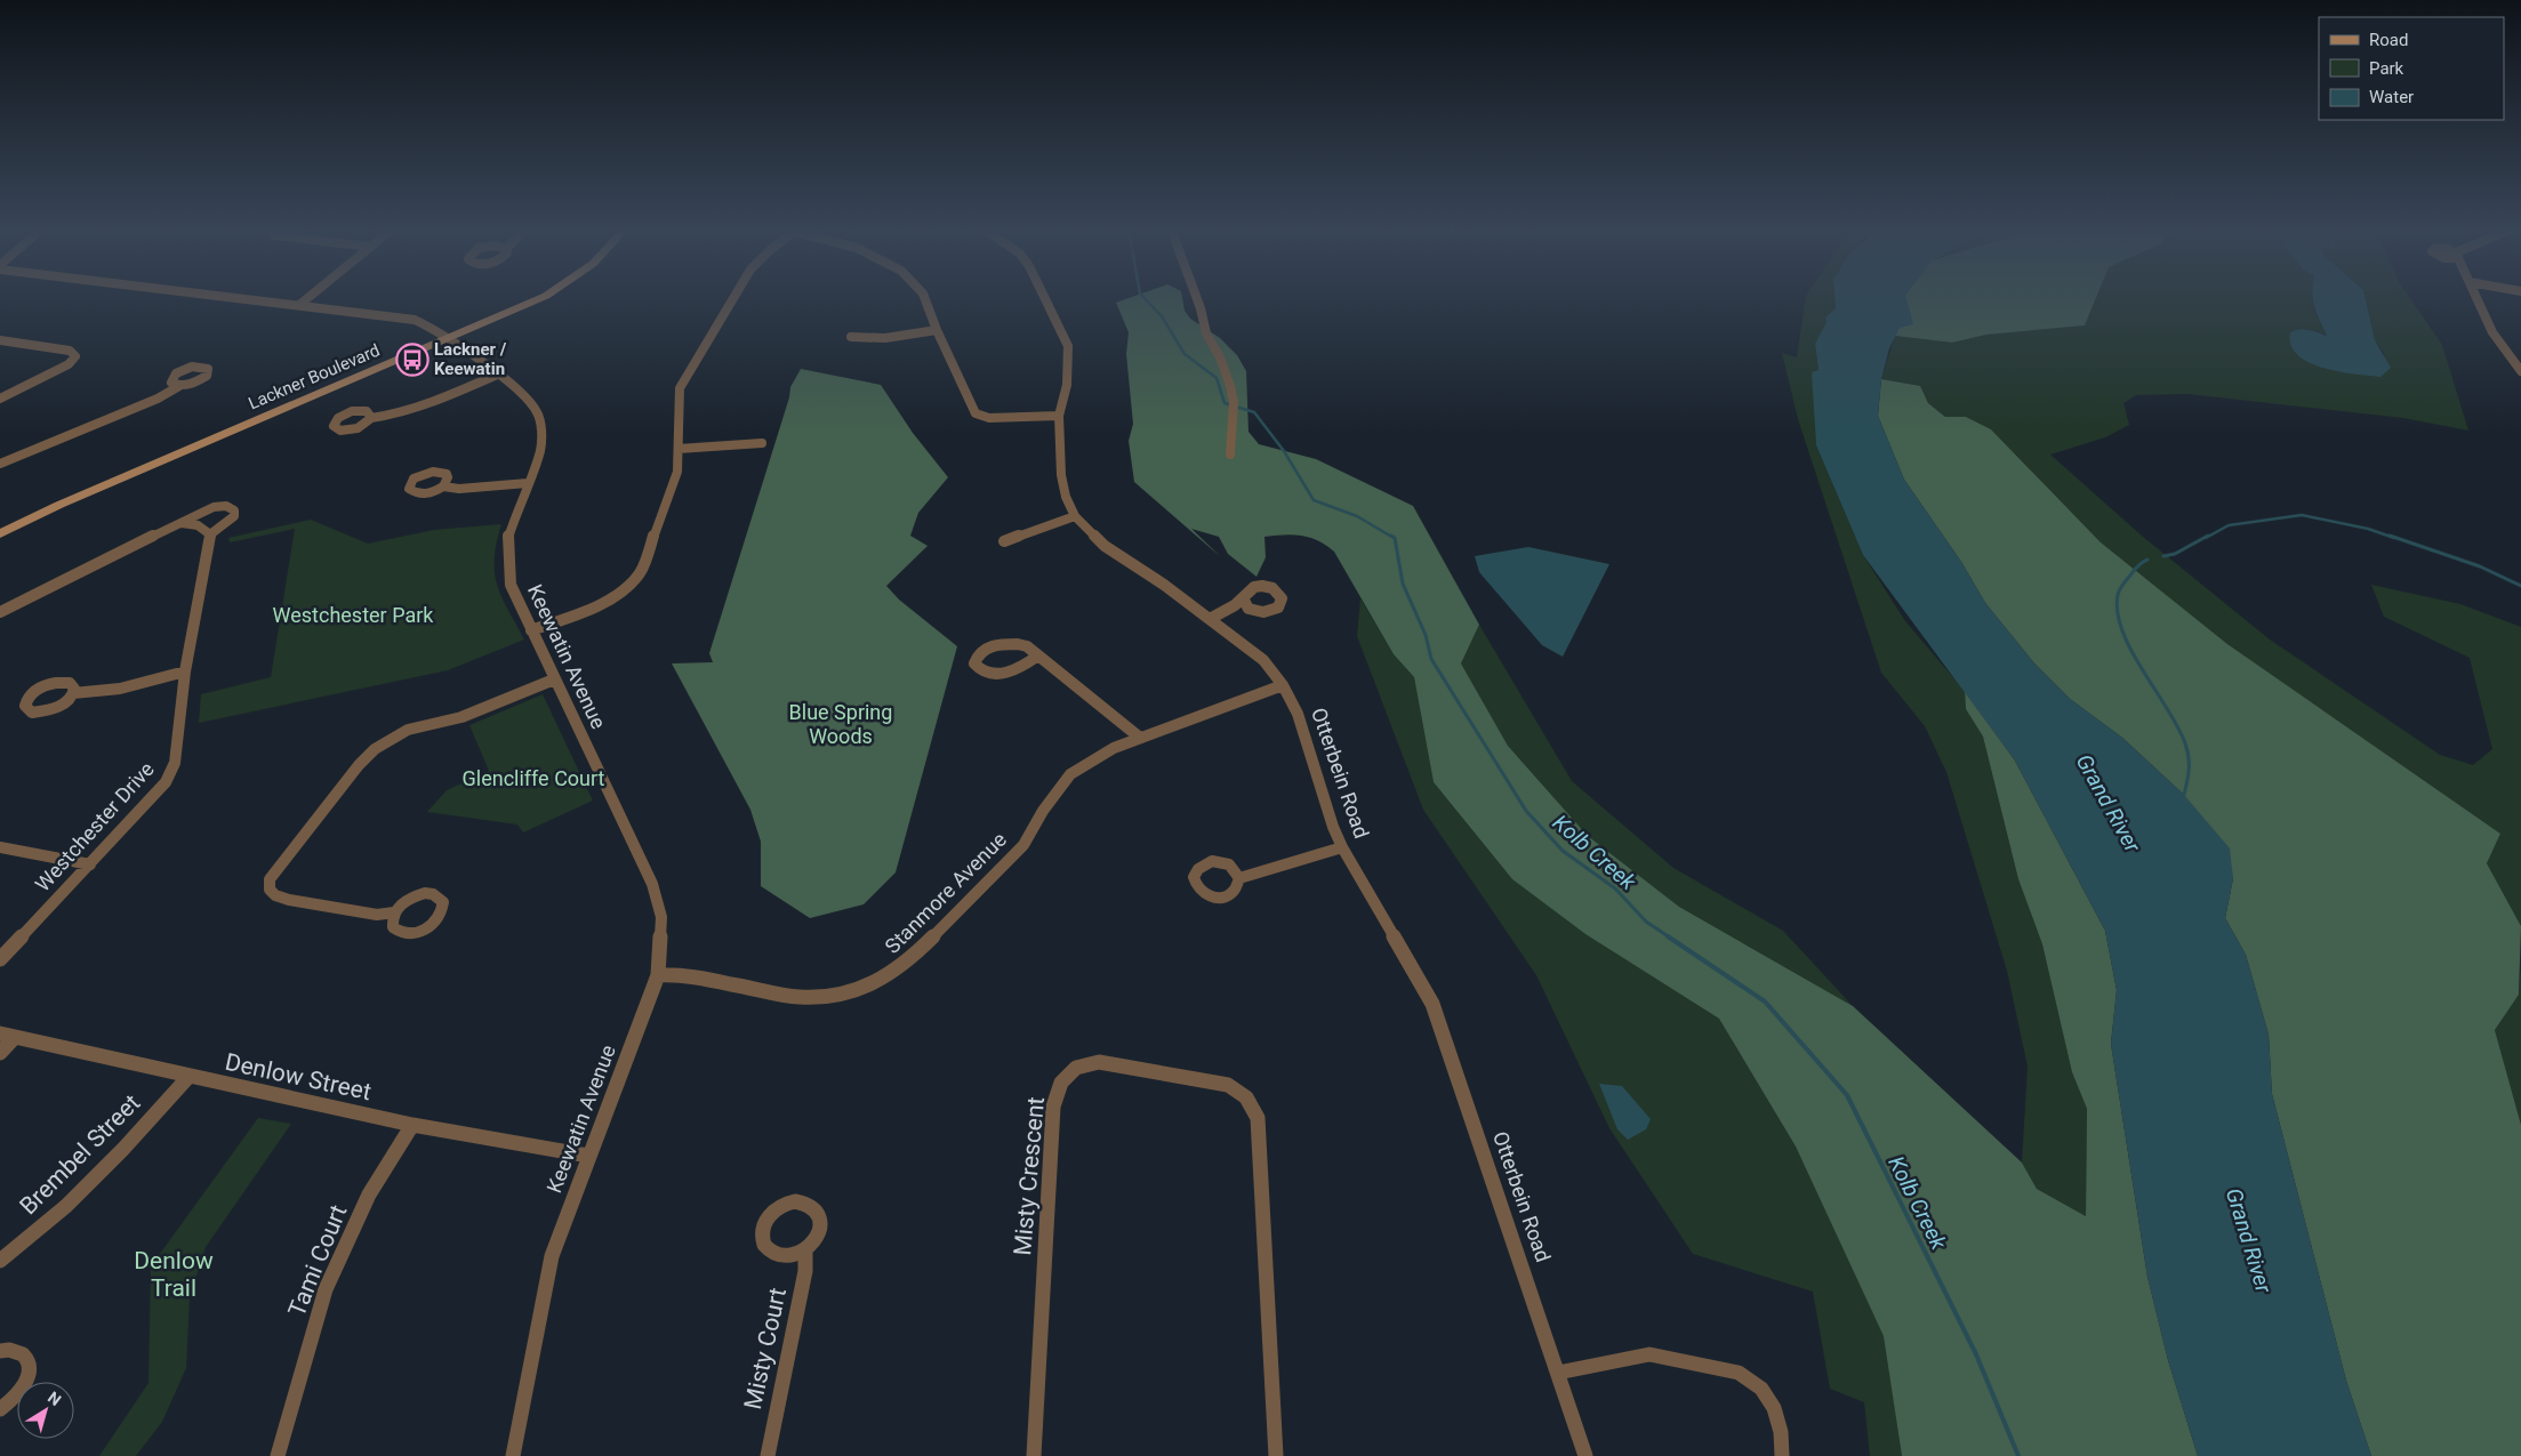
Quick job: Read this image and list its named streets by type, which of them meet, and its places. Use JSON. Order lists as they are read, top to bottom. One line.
{"streets":{"main road":["Lackner Boulevard"],"street":["Keewatin Avenue","Otterbein Road","Westchester Drive","Stanmore Avenue","Denlow Street","Brembel Street","Misty Crescent","Tami Court","Misty Court"]},"crossings":[["Lackner Boulevard","Keewatin Avenue"],["Keewatin Avenue","Stanmore Avenue"],["Keewatin Avenue","Denlow Street"],["Otterbein Road","Stanmore Avenue"],["Denlow Street","Brembel Street"],["Denlow Street","Tami Court"]],"water":["Grand River","Kolb Creek"],"parks":["Westchester Park","Blue Spring Woods","Glencliffe Court","Denlow Trail"],"places":{"bus stop":["Lackner / Keewatin"]},"legend":["Road","Park","Water"],"north":"top right"}
